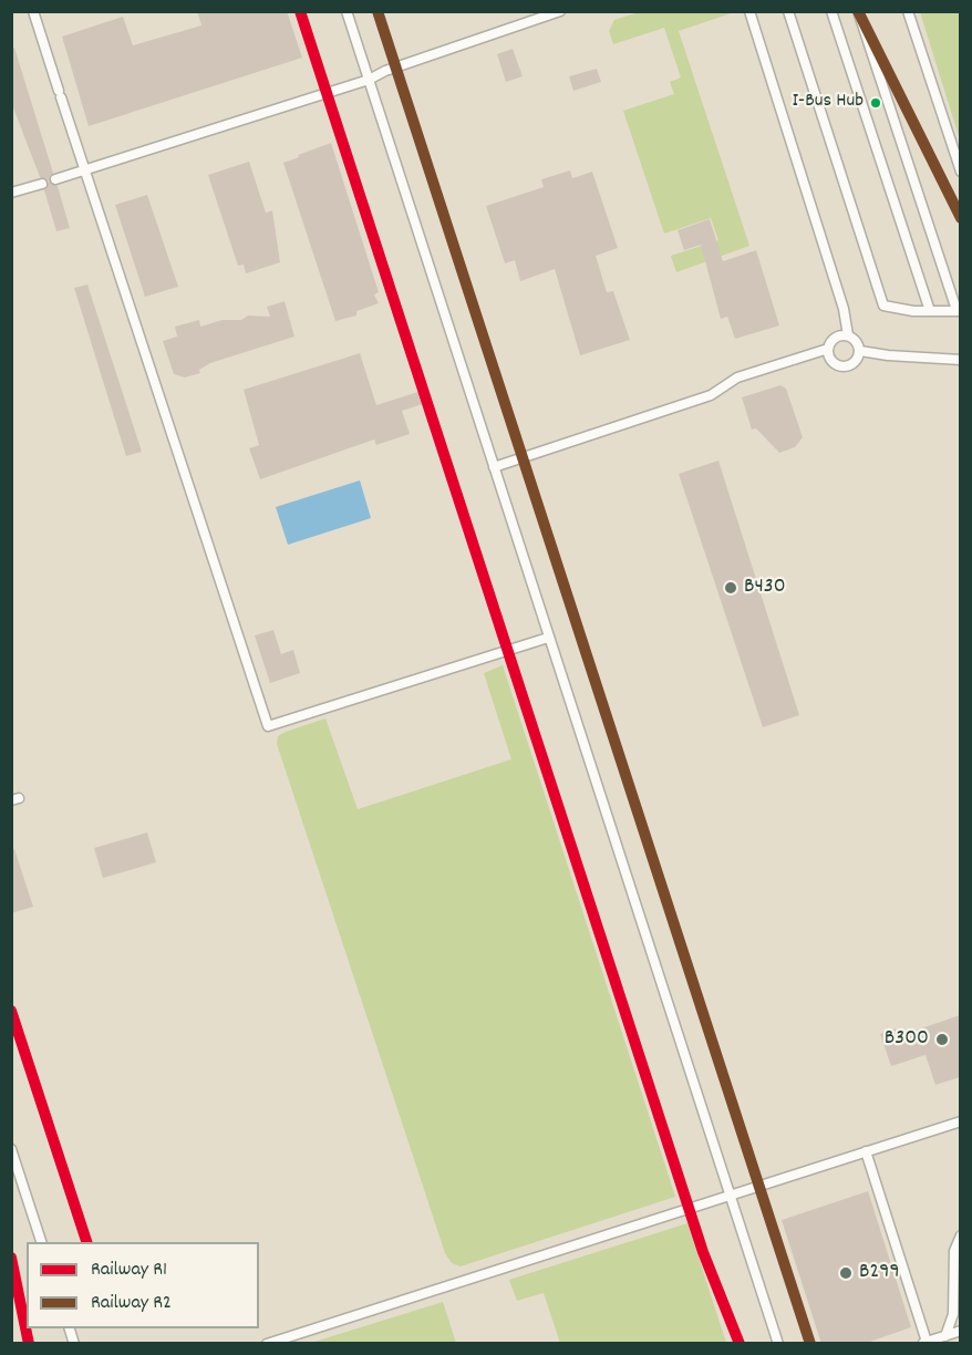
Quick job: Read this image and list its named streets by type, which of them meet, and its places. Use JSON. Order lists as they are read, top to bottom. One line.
{"places":["I-Bus Hub","B430","B300","B299"],"lines":["rail line R1","rail line R2"],"legend":["Railway R1","Railway R2"]}
